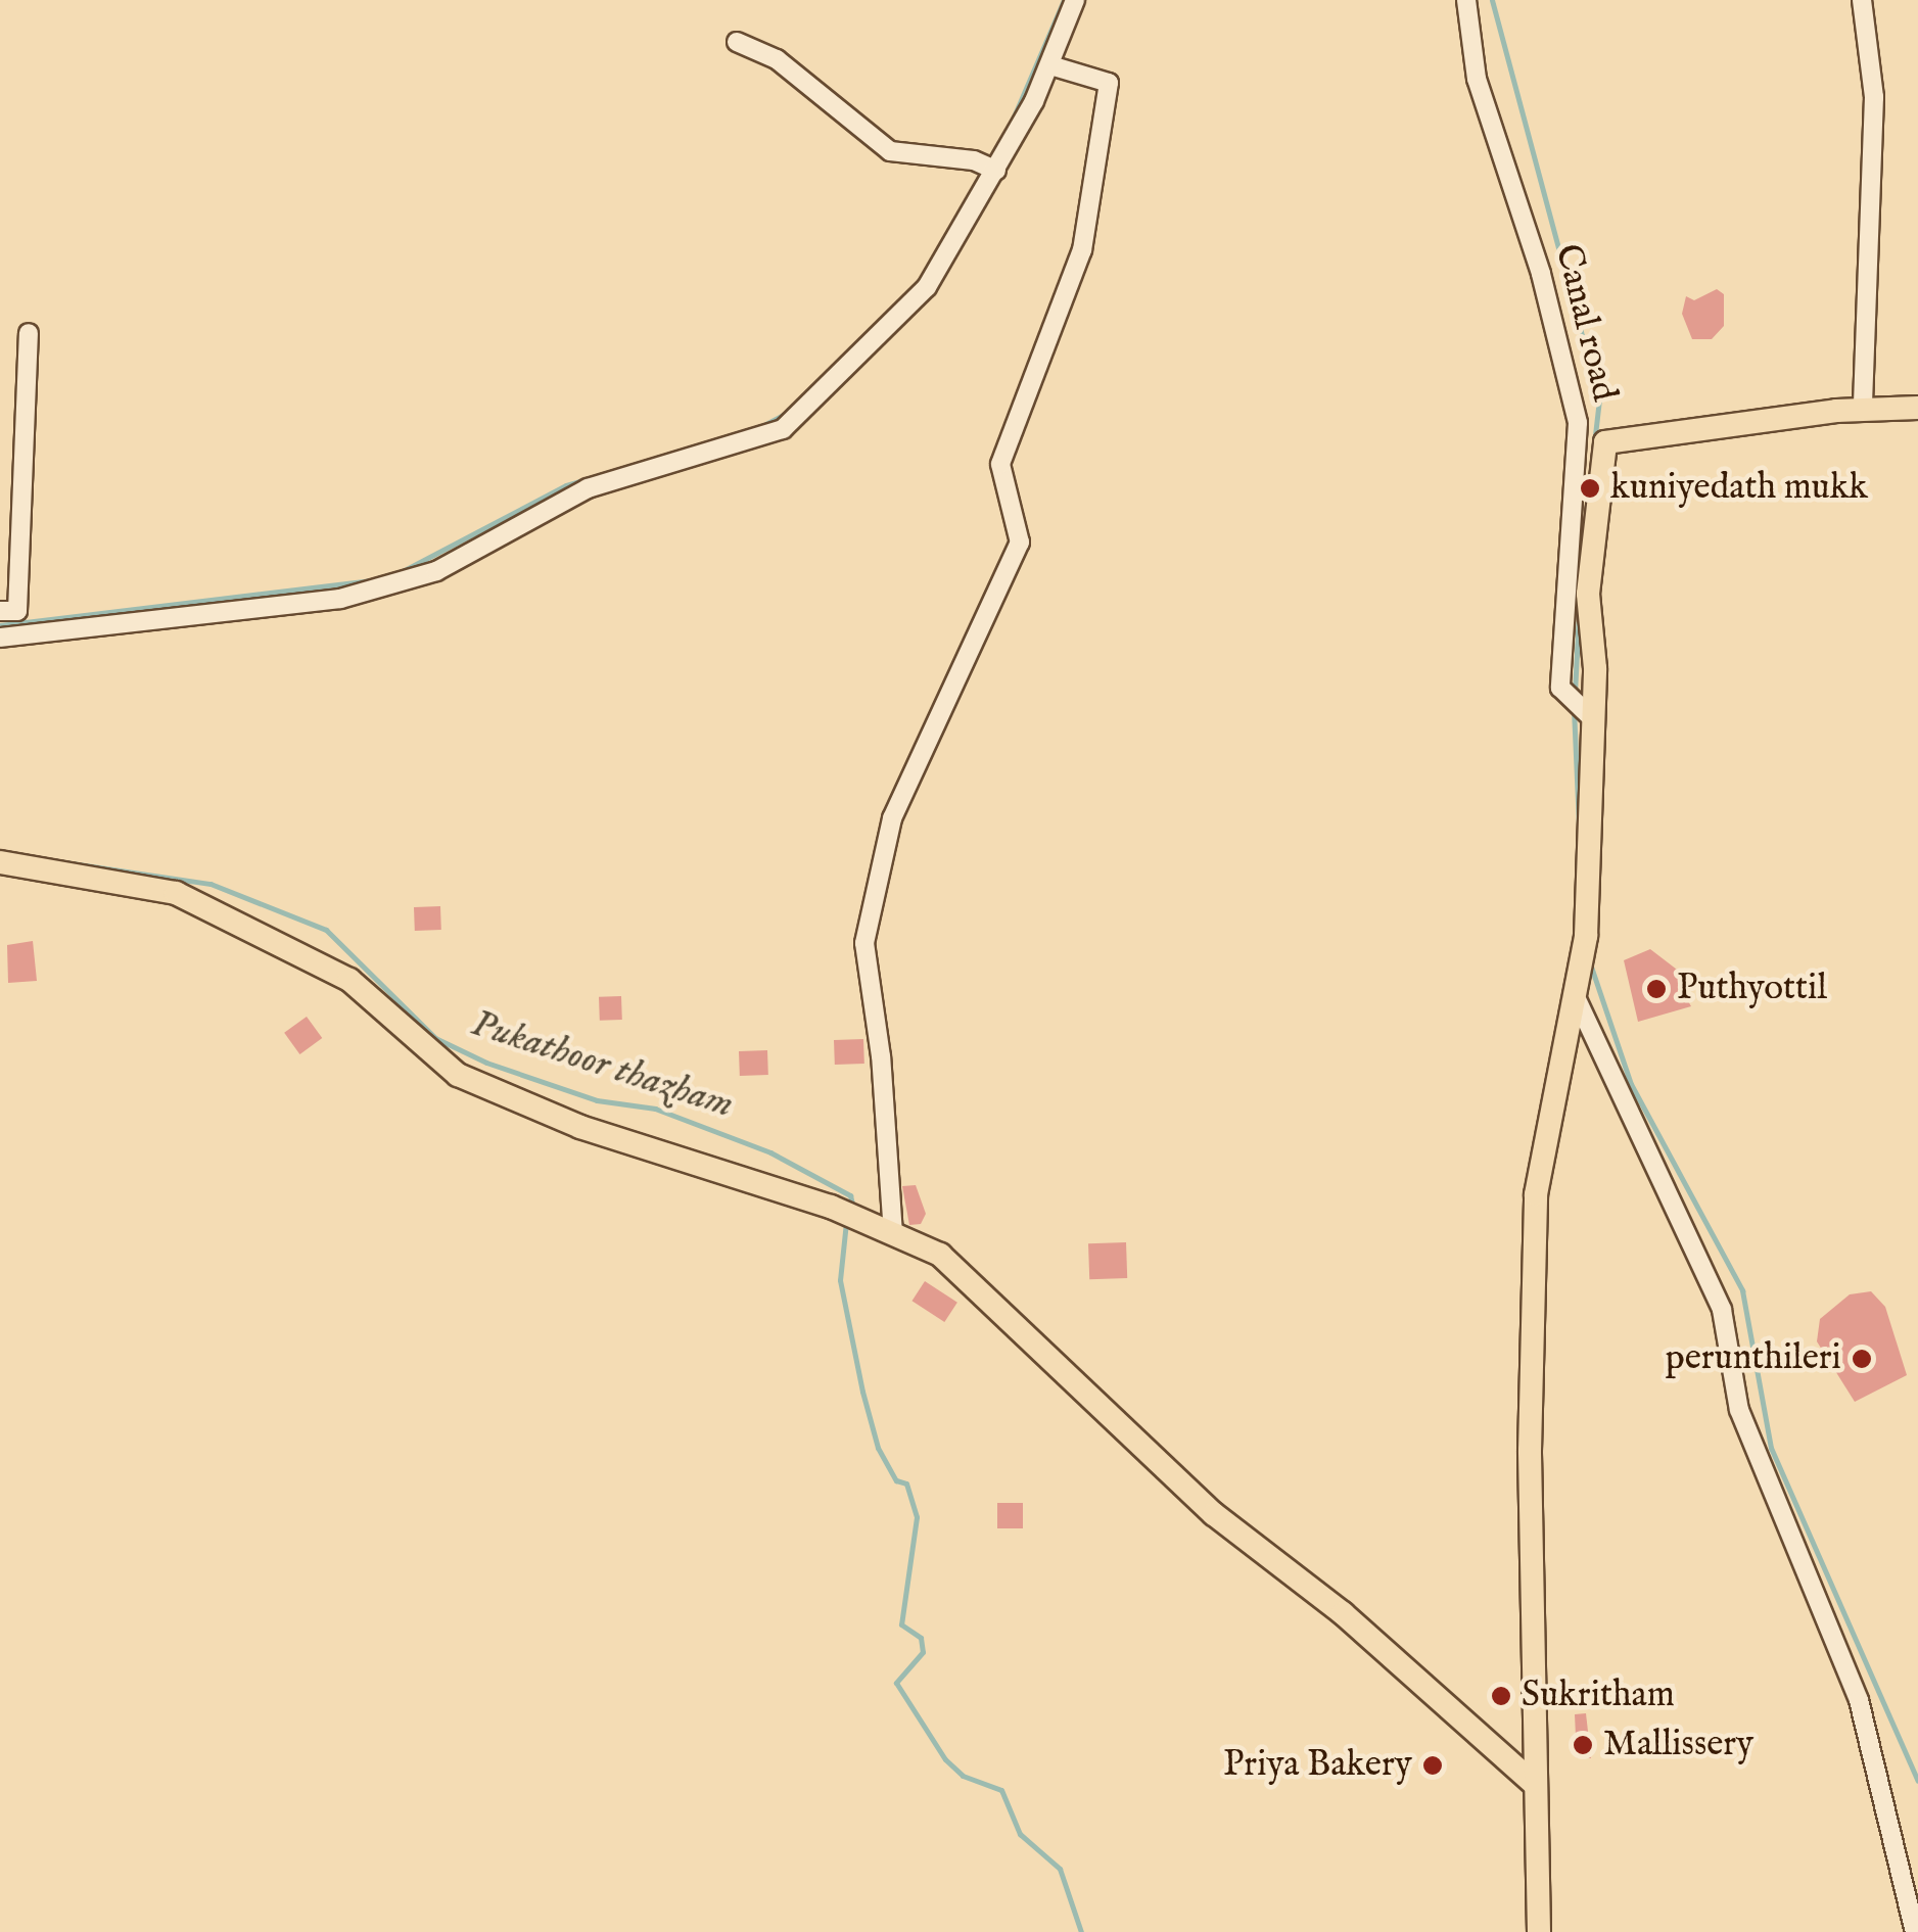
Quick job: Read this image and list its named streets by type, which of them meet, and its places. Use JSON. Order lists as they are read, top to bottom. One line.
{"streets":{"street":["Canal road"]},"water":["Pukathoor thazham"],"places":["kuniyedath mukk","Puthyottil","perunthileri","Sukritham","Mallissery","Priya Bakery"]}
